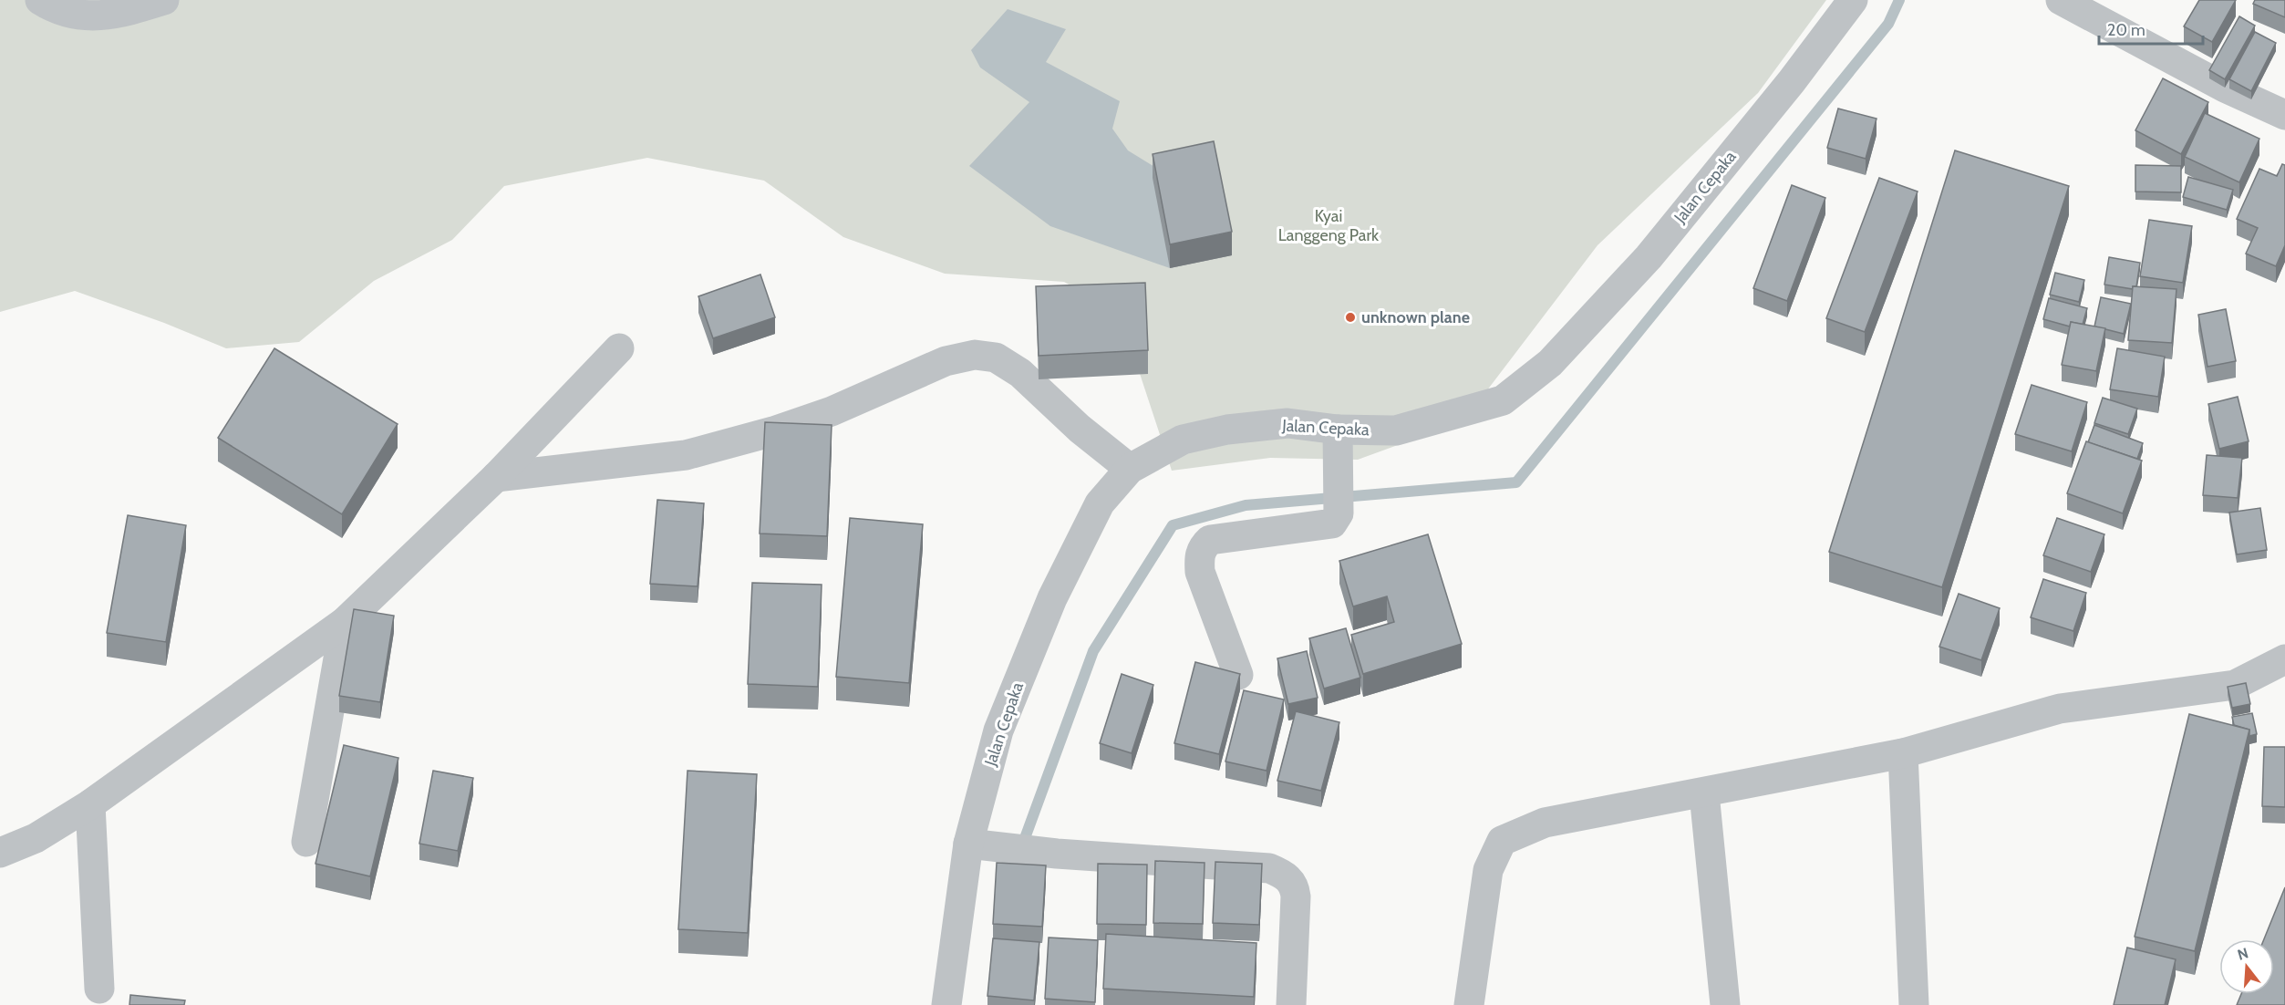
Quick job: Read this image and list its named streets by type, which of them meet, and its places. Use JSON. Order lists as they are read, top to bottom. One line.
{"streets":{"street":["Jalan Cepaka"]},"parks":["Kyai Langgeng Park"],"places":["unknown plane"],"scale_bar":"20 m","north":"top"}
